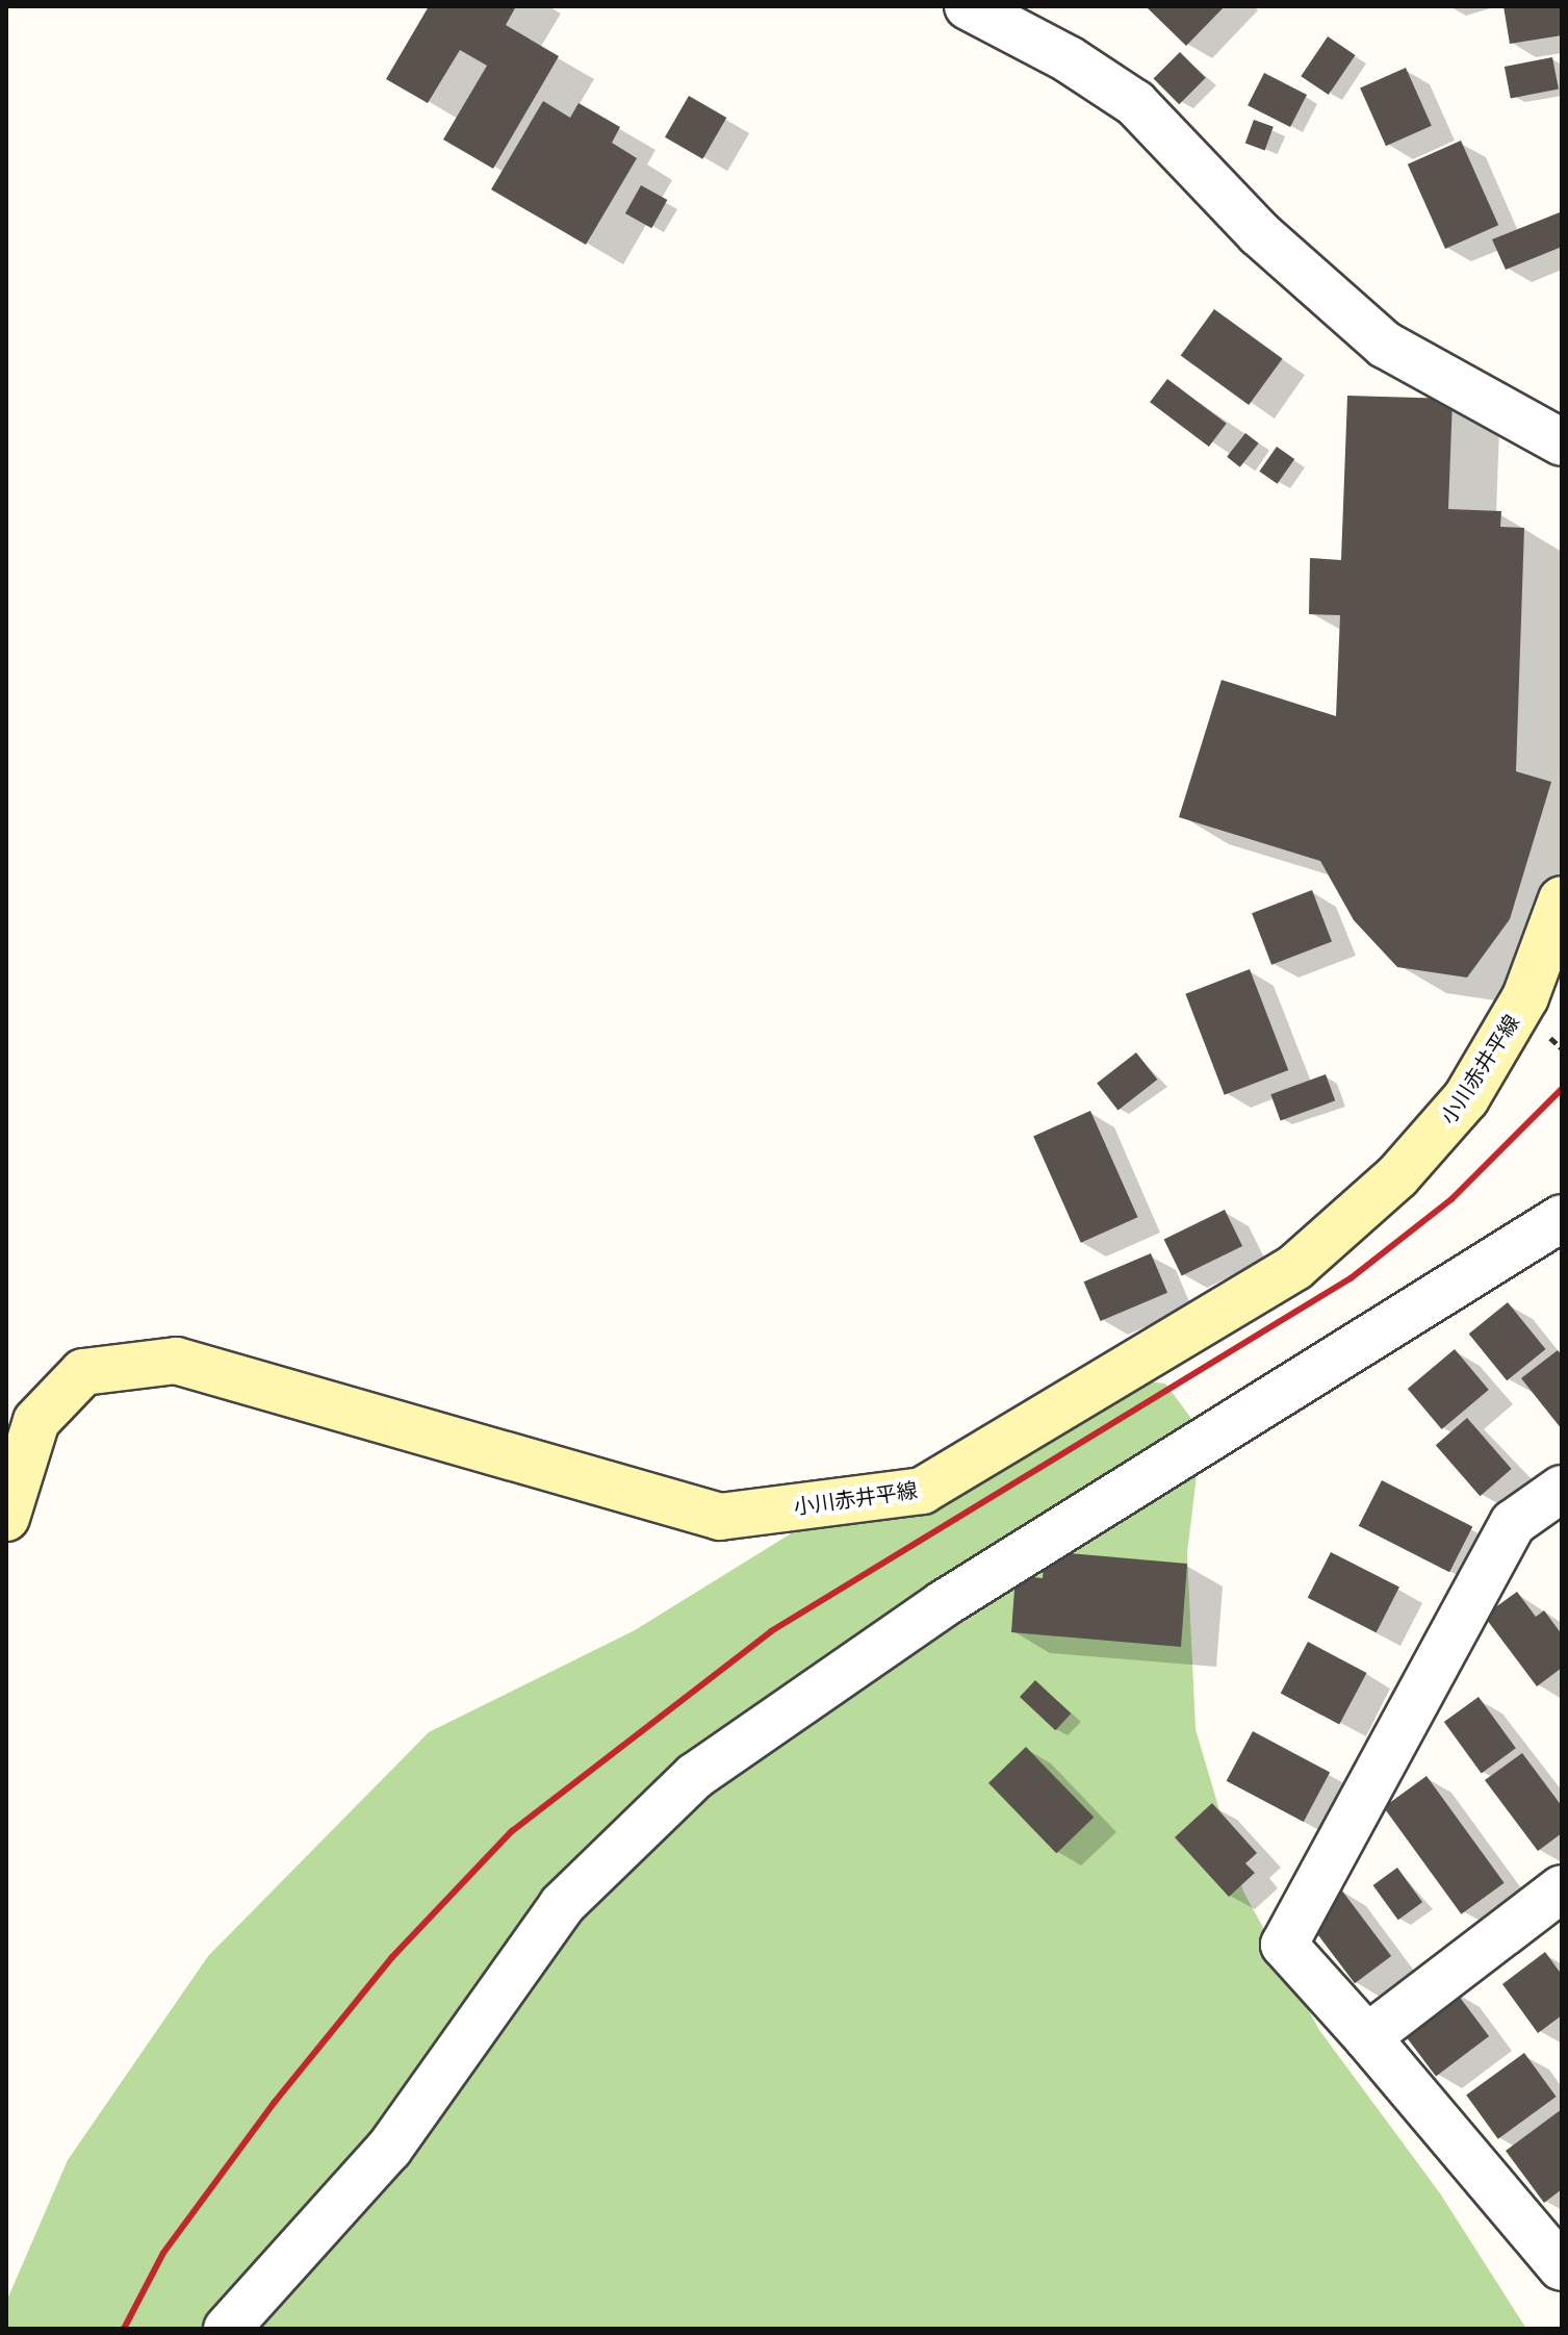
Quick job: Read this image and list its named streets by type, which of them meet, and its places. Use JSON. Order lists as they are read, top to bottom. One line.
{"streets":{"main road":["小川赤井平線"]}}
